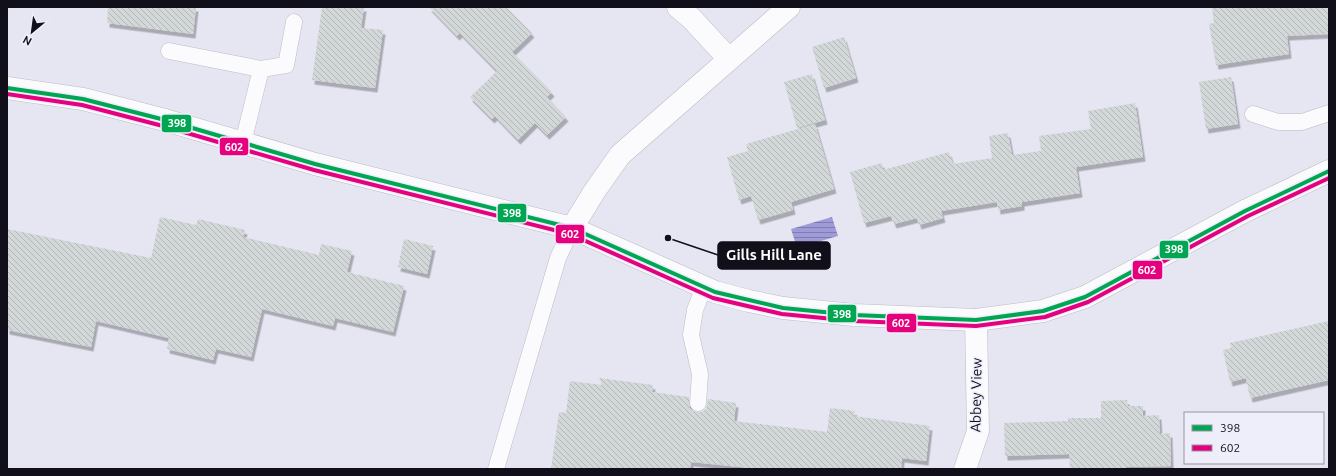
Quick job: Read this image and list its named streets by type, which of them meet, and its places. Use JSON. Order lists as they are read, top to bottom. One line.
{"streets":{"main road":["Abbey View"]},"places":["Gills Hill Lane"],"lines":["transit line 398","transit line 602"],"legend":["398","602"],"north":"bottom left"}
